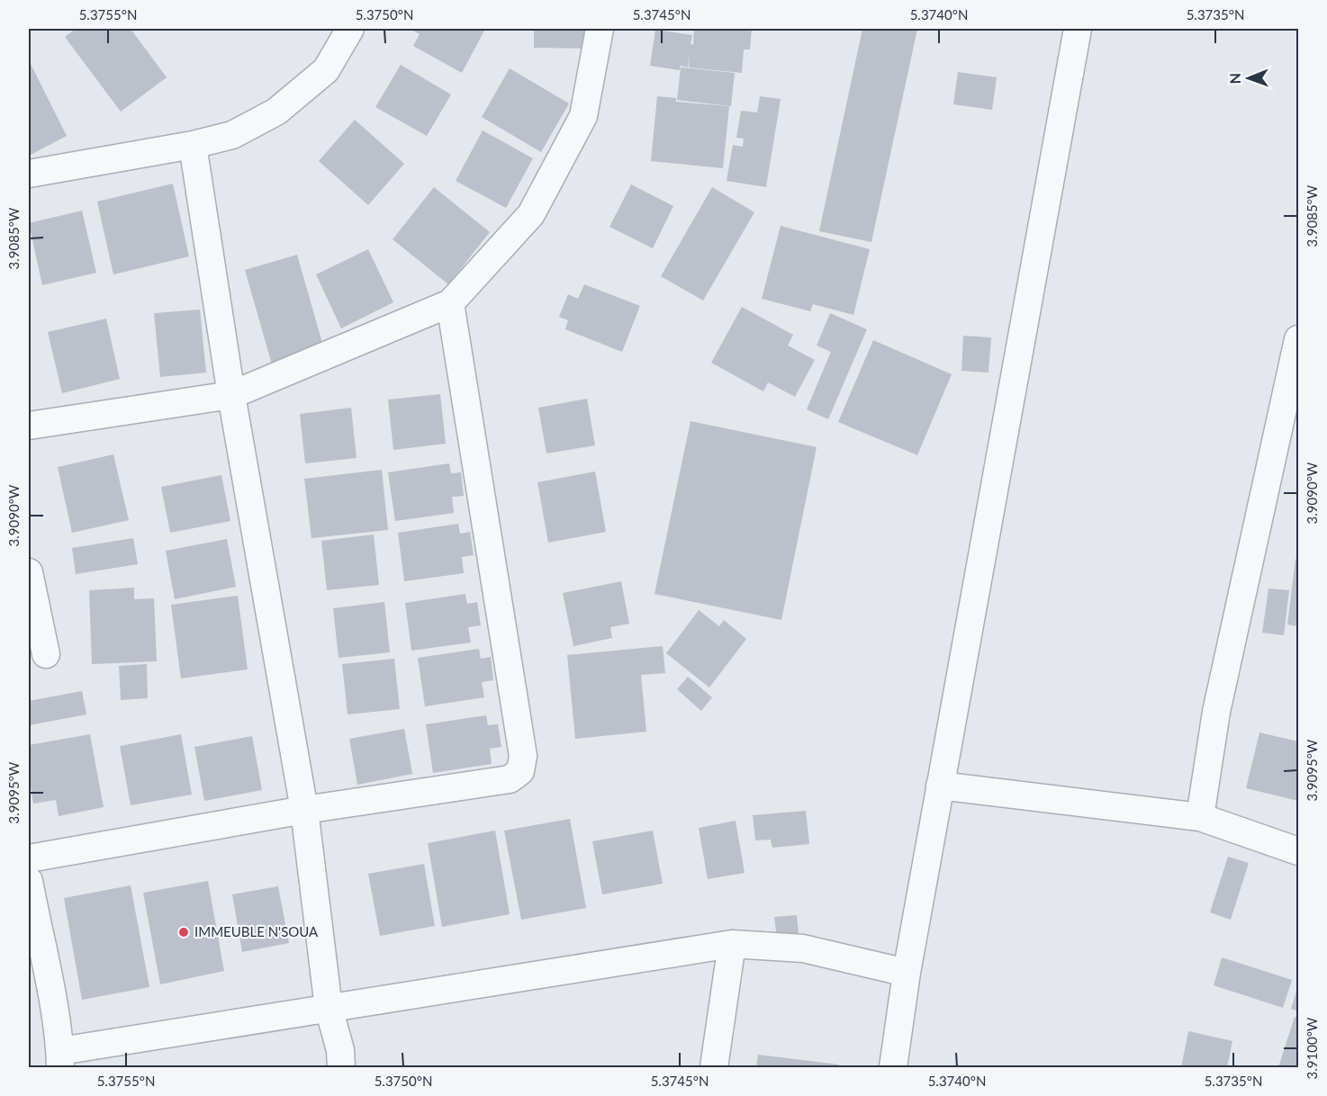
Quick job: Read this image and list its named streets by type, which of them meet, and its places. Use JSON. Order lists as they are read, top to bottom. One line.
{"places":["IMMEUBLE N'SOUA"],"north":"left","coordinates":["5.3755°N","5.3750°N","5.3745°N","5.3740°N","5.3735°N","3.9085°W","3.9090°W","3.9095°W","3.9100°W"]}
